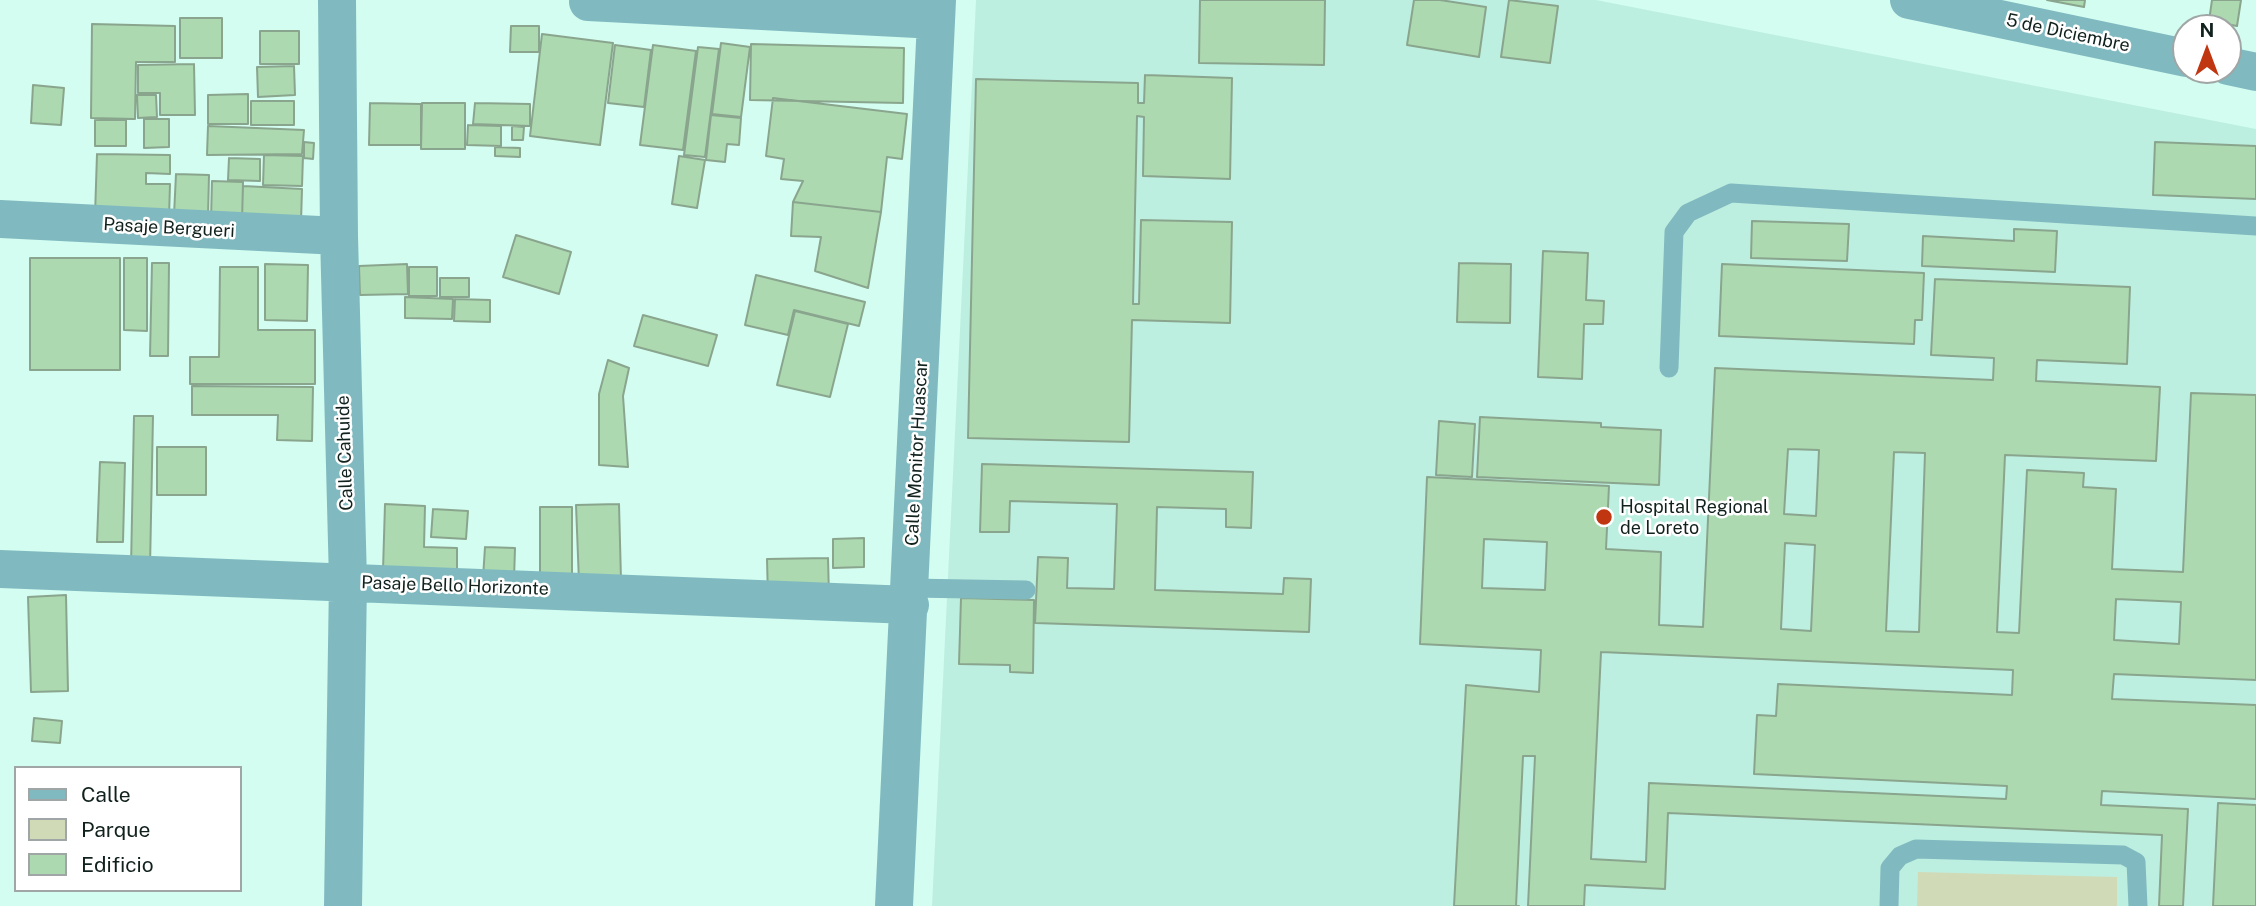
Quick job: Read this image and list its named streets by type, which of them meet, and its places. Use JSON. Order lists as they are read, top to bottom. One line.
{"streets":{"street":["5 de Diciembre","Pasaje Bergueri","Calle Cahuide","Calle Monitor Huascar","Pasaje Bello Horizonte"]},"crossings":[["Pasaje Bergueri","Calle Cahuide"],["Calle Cahuide","Pasaje Bello Horizonte"],["Calle Monitor Huascar","Pasaje Bello Horizonte"]],"places":["Hospital Regional de Loreto"],"legend":["Calle","Parque","Edificio"],"north":"top"}
